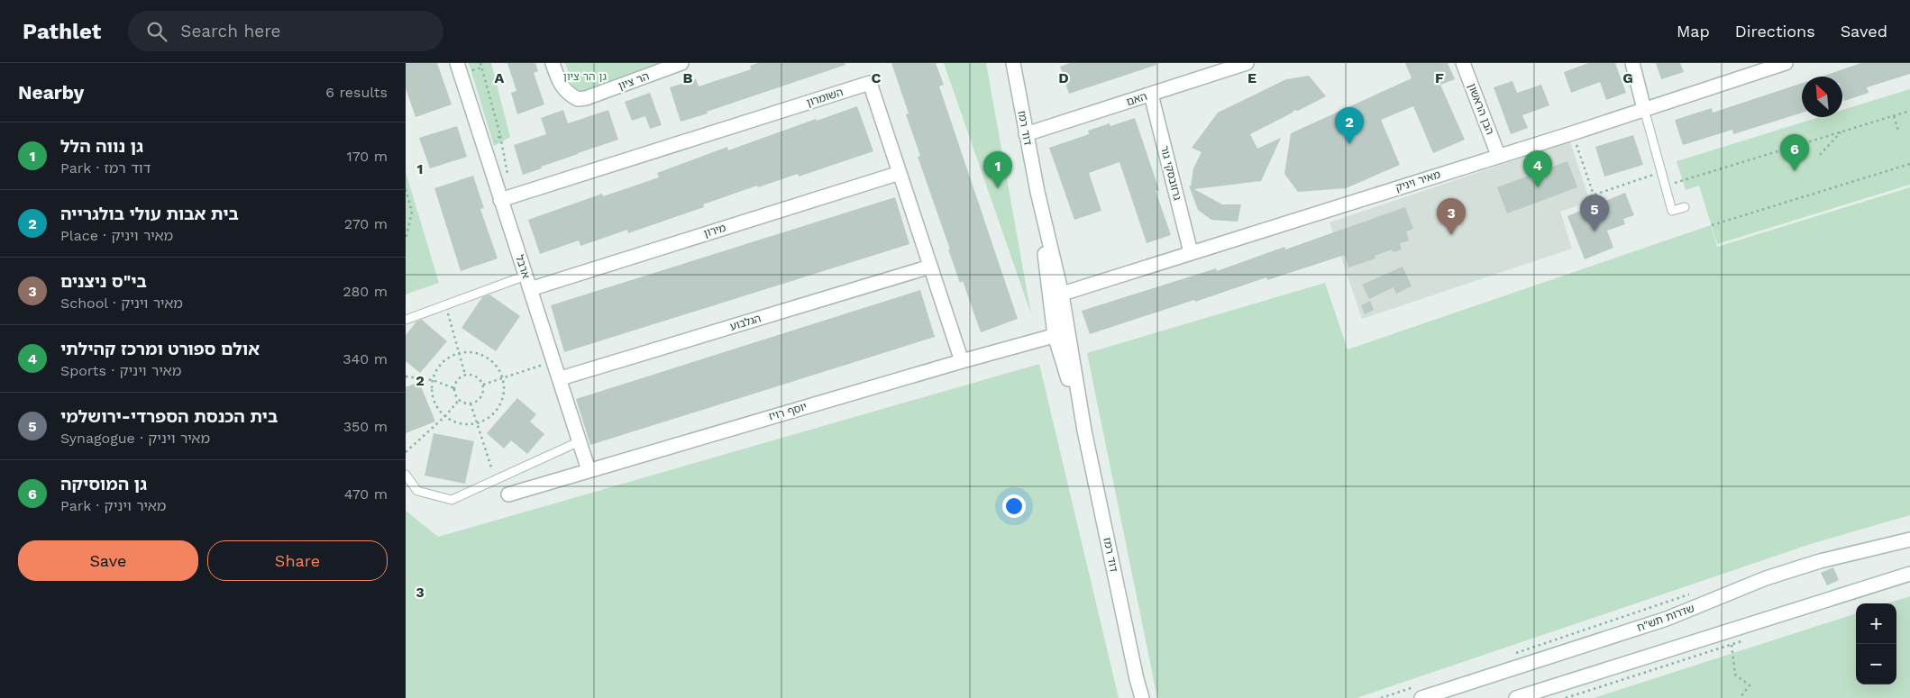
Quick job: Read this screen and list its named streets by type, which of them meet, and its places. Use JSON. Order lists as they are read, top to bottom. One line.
{"streets":{"street":["הר ציון","השומרון","האם","הבן הראשון","דוד רמז","גרזובסקי גור","מאיר ויניק","מירון","ארבל","הגלבוע","יוסף רויז","שדרות תש\"ח"]},"crossings":[["השומרון","מירון"],["השומרון","ארבל"],["השומרון","הגלבוע"],["השומרון","יוסף רויז"],["האם","דוד רמז"],["האם","גרזובסקי גור"],["הבן הראשון","מאיר ויניק"],["דוד רמז","מאיר ויניק"],["דוד רמז","יוסף רויז"],["גרזובסקי גור","מאיר ויניק"],["מירון","ארבל"],["ארבל","הגלבוע"],["ארבל","יוסף רויז"]],"parks":["גן הר ציון"],"north":"top left","page":{"header":"Pathlet","search":"Search here","nav":["Map","Directions","Saved"],"heading":["Nearby","6 results"],"pins":["2","6","4","1","5","3"],"list":[{"mark":"1","name":"גן נווה הלל","note":"Park · דוד רמז","value":"170 m"},{"mark":"2","name":"בית אבות עולי בולגרייה","note":"Place · מאיר ויניק","value":"270 m"},{"mark":"3","name":"בי\"ס ניצנים","note":"School · מאיר ויניק","value":"280 m"},{"mark":"4","name":"אולם ספורט ומרכז קהילתי","note":"Sports · מאיר ויניק","value":"340 m"},{"mark":"5","name":"בית הכנסת הספרדי-ירושלמי","note":"Synagogue · מאיר ויניק","value":"350 m"},{"mark":"6","name":"גן המוסיקה","note":"Park · מאיר ויניק","value":"470 m"}],"buttons":["Save","Share"],"map_buttons":["+","−"]},"grid":{"columns":["A","B","C","D","E","F","G"],"rows":["1","2","3"]}}
